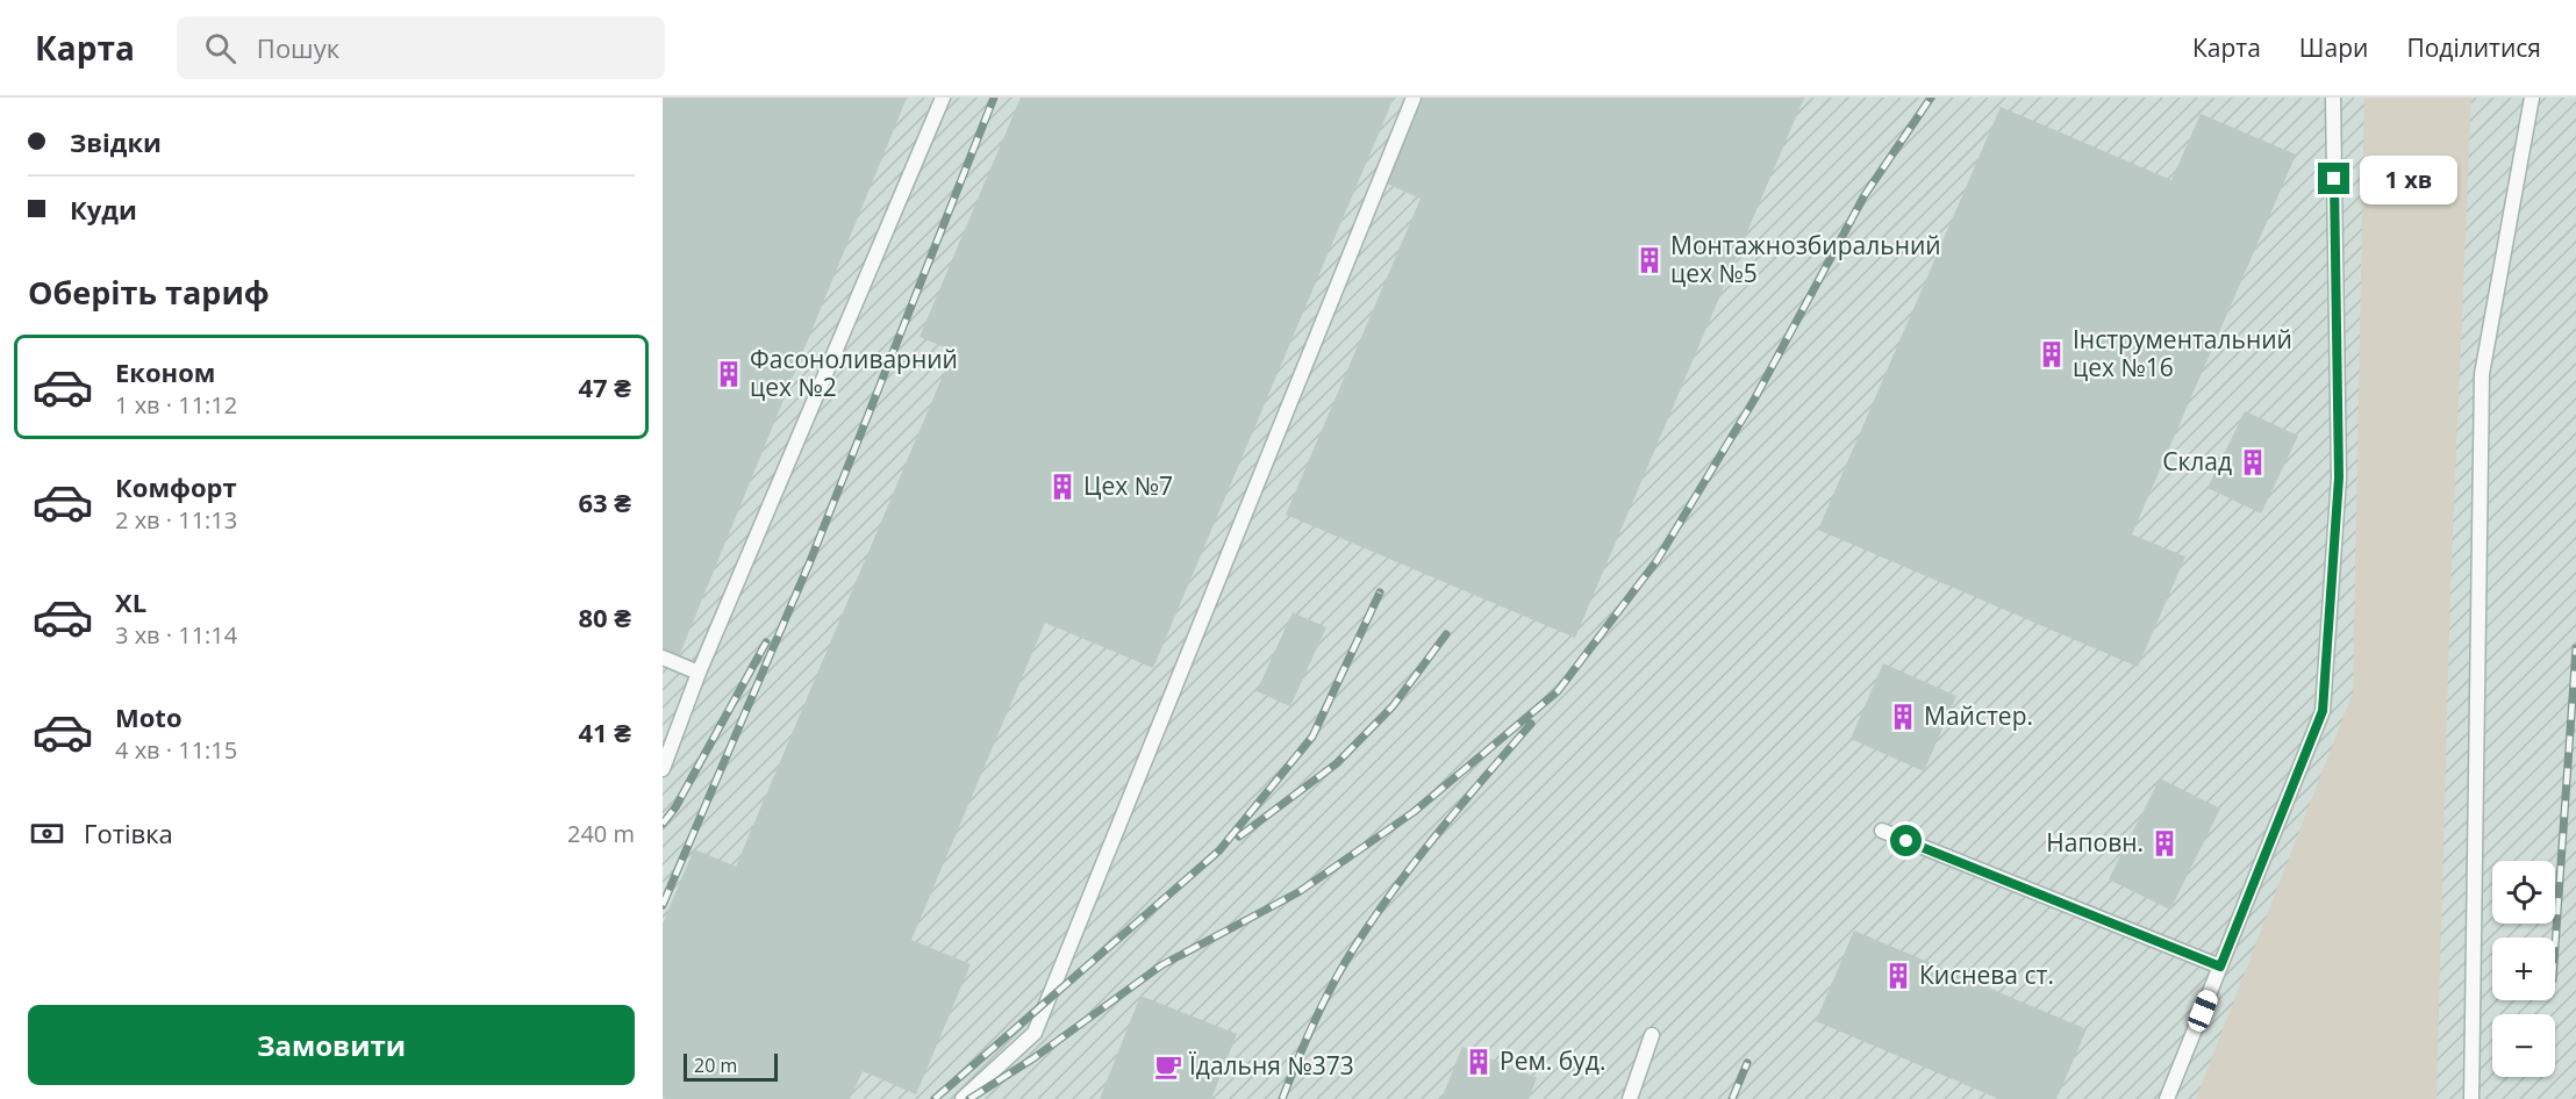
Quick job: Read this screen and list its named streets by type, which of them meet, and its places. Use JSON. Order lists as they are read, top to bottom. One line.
{"places":{"building":["Монтажнозбиральний цех №5","Інструментальний цех №16","Фасоноливарний цех №2","Склад","Цех №7","Майстер.","Наповн.","Киснева ст.","Рем. буд."],"cafe":["Їдальня №373"]},"scale_bar":"20 m","page":{"header":"Карта","search":"Пошук","nav":["Карта","Шари","Поділитися"],"banner":["Звідки","Куди"],"bubble":"1 хв","heading":"Оберіть тариф","list":[{"name":"Економ","note":"1 хв · 11:12","value":"47 ₴"},{"name":"Комфорт","note":"2 хв · 11:13","value":"63 ₴"},{"name":"XL","note":"3 хв · 11:14","value":"80 ₴"},{"name":"Moto","note":"4 хв · 11:15","value":"41 ₴"}],"pay":["Готівка","240 m"],"map_buttons":["+","−"],"buttons":"Замовити","scale":"20 m"}}
